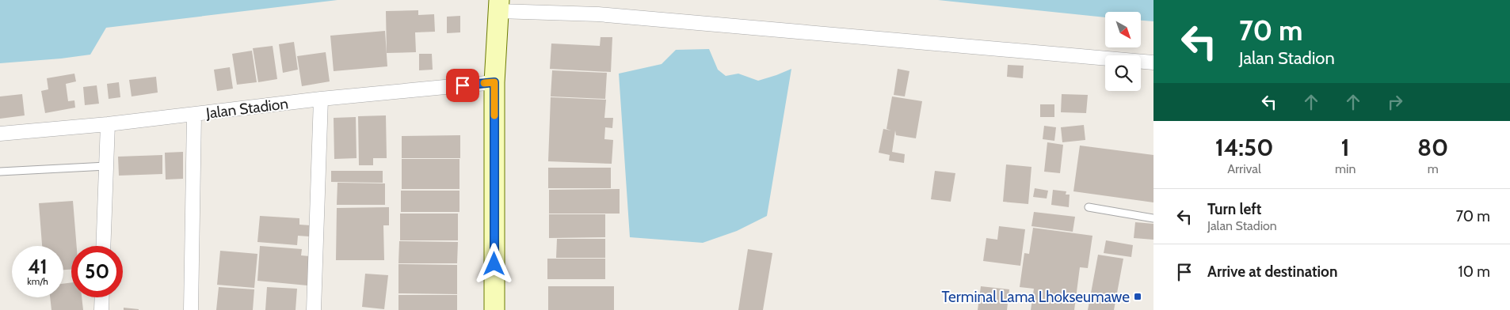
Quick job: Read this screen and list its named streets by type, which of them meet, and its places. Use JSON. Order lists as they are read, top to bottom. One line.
{"streets":{"street":["Jalan Stadion"]},"places":{"transit":["Terminal Lama Lhokseumawe"]},"north":"bottom right","page":{"turn":["70 m","Jalan Stadion"],"eta":["14:50","Arrival","1","min","80","m"],"list":[{"name":"Turn left","note":"Jalan Stadion","value":"70 m"},{"name":"Arrive at destination","value":"10 m"}],"speed":"41 km/h","limit":"50"}}
